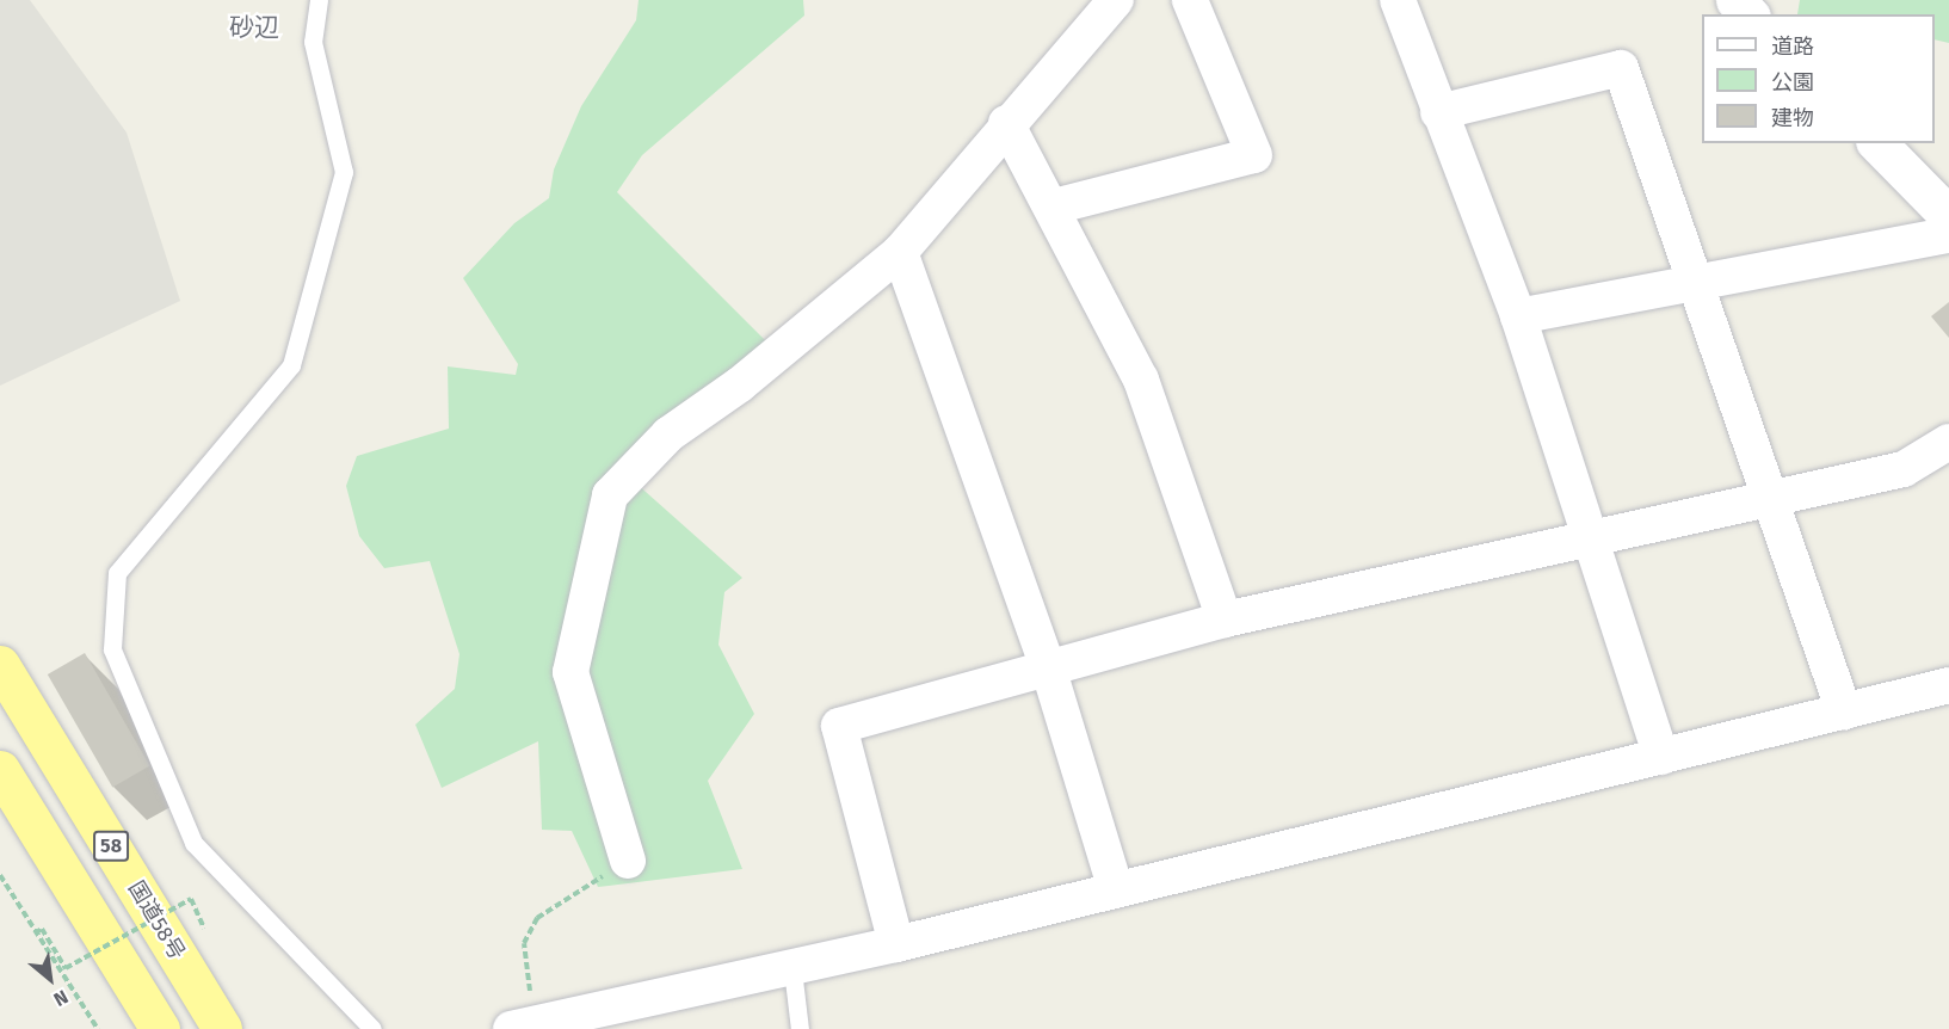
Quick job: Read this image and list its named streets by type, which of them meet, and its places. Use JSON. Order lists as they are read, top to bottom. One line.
{"streets":{"highway":["58","国道58号"]},"districts":["砂辺"],"legend":["道路","公園","建物"],"north":"bottom right"}
